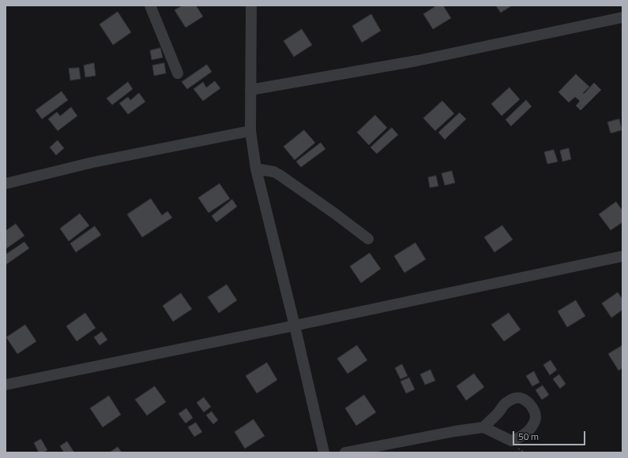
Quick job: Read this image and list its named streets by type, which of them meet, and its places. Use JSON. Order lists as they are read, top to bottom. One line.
{"scale_bar":"50 m"}
